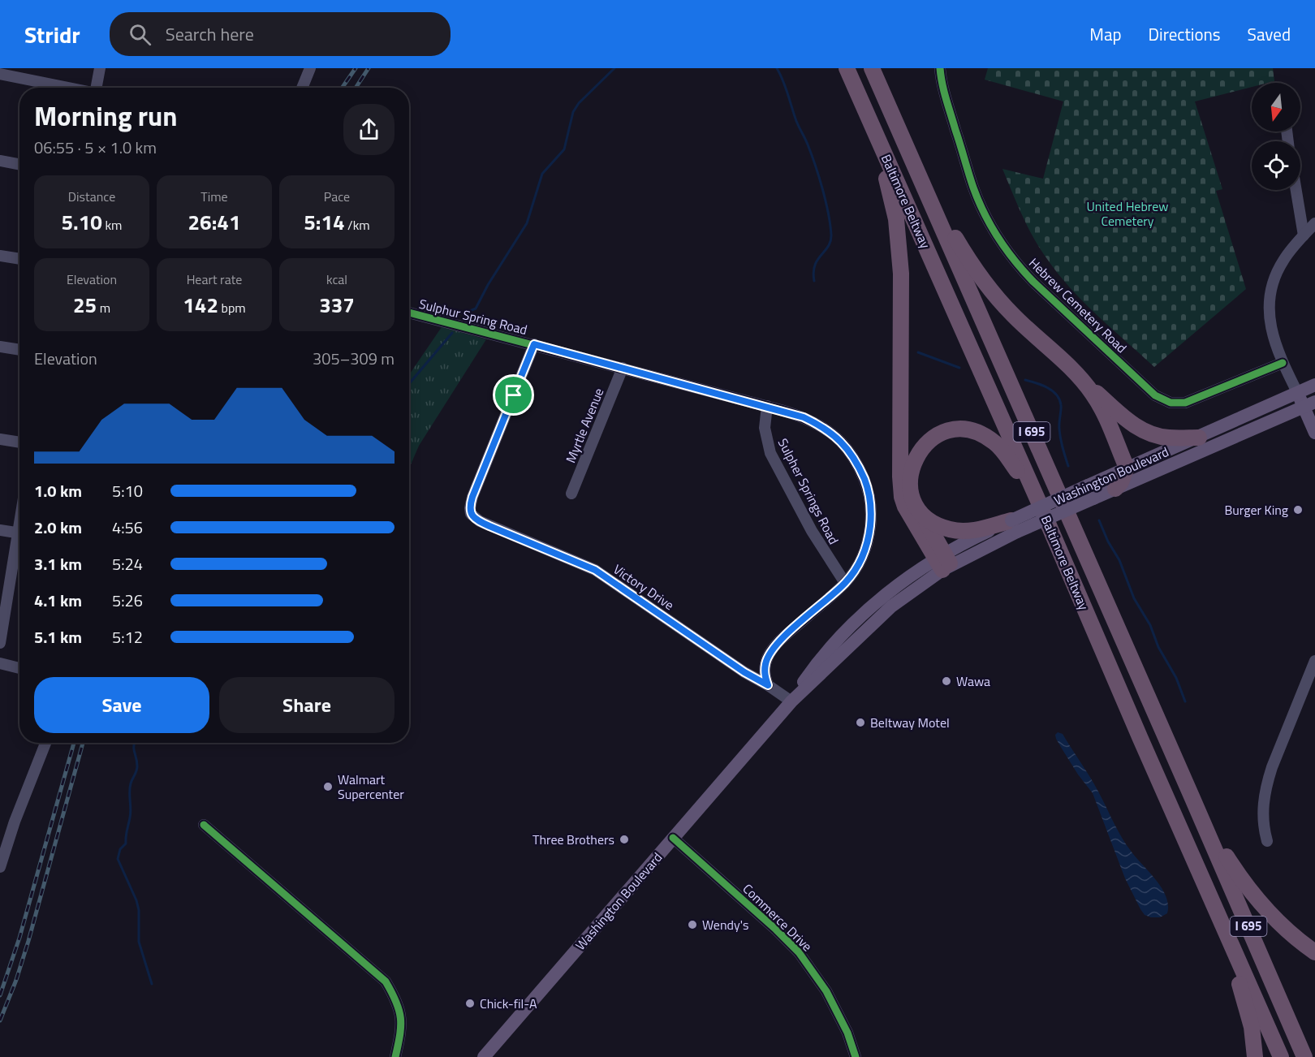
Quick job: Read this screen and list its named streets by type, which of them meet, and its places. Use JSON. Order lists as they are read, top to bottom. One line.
{"streets":{"highway":["Baltimore Beltway","I 695"],"main road":["Washington Boulevard"],"street":["Hebrew Cemetery Road","Sulphur Spring Road","Myrtle Avenue","Sulpher Springs Road","Victory Drive","Commerce Drive"]},"crossings":[["Sulphur Spring Road","Myrtle Avenue"],["Sulphur Spring Road","Sulpher Springs Road"],["Sulphur Spring Road","Victory Drive"],["Washington Boulevard","Commerce Drive"]],"parks":["United Hebrew Cemetery"],"places":["Burger King","Wawa","Beltway Motel","Walmart Supercenter","Three Brothers","Wendy's","Chick-fil-A"],"north":"bottom","page":{"header":"Stridr","search":"Search here","nav":["Map","Directions","Saved"],"heading":["Morning run","06:55 · 5 × 1.0 km"],"stats":[["Distance","5.10 km"],["Time","26:41"],["Pace","5:14 /km"],["Elevation","25 m"],["Heart rate","142 bpm"],["kcal","337"]],"chart":["Elevation","305–309 m"],"list":[{"name":"1.0 km","note":"5:10"},{"name":"2.0 km","note":"4:56"},{"name":"3.1 km","note":"5:24"},{"name":"4.1 km","note":"5:26"},{"name":"5.1 km","note":"5:12"}],"buttons":["Save","Share"]}}
